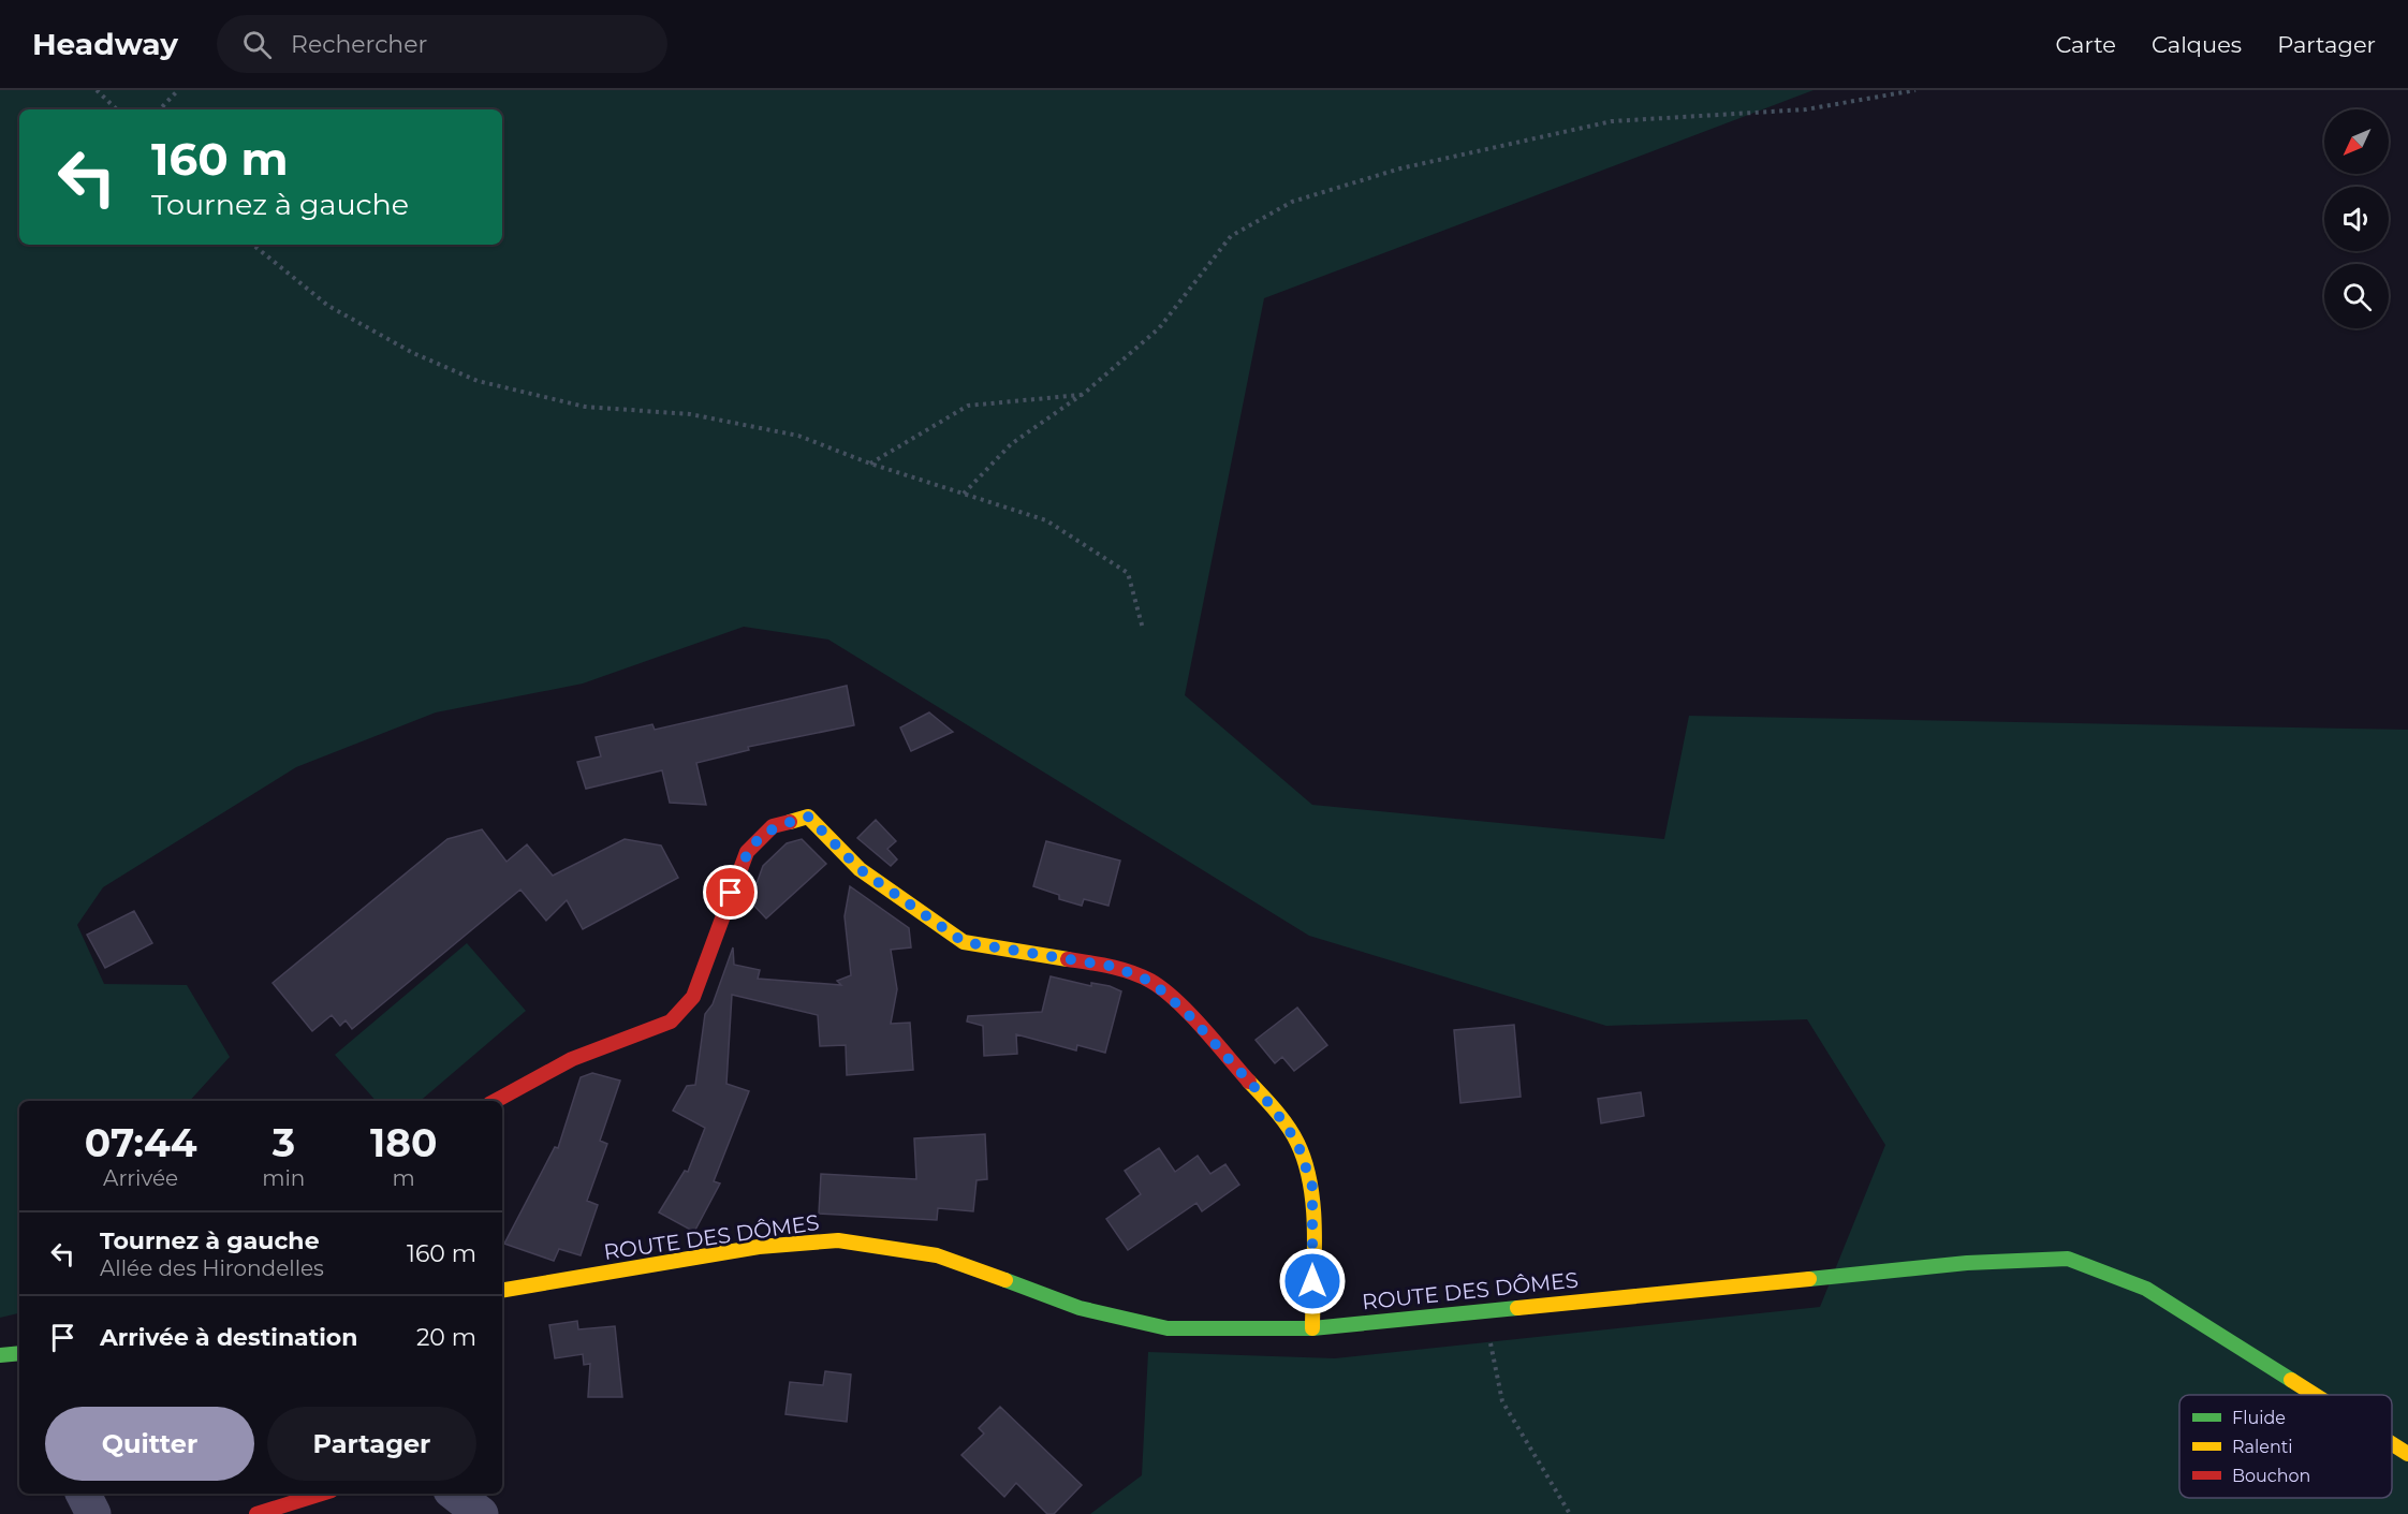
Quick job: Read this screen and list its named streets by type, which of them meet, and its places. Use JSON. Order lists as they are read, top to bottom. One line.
{"streets":{"street":["ROUTE DES DÔMES"]},"legend":["Fluide","Ralenti","Bouchon"],"north":"bottom left","page":{"header":"Headway","search":"Rechercher","nav":["Carte","Calques","Partager"],"turn":["160 m","Tournez à gauche"],"eta":["07:44","Arrivée","3","min","180","m"],"list":[{"name":"Tournez à gauche","note":"Allée des Hirondelles","value":"160 m"},{"name":"Arrivée à destination","value":"20 m"}],"buttons":["Quitter","Partager"]}}
